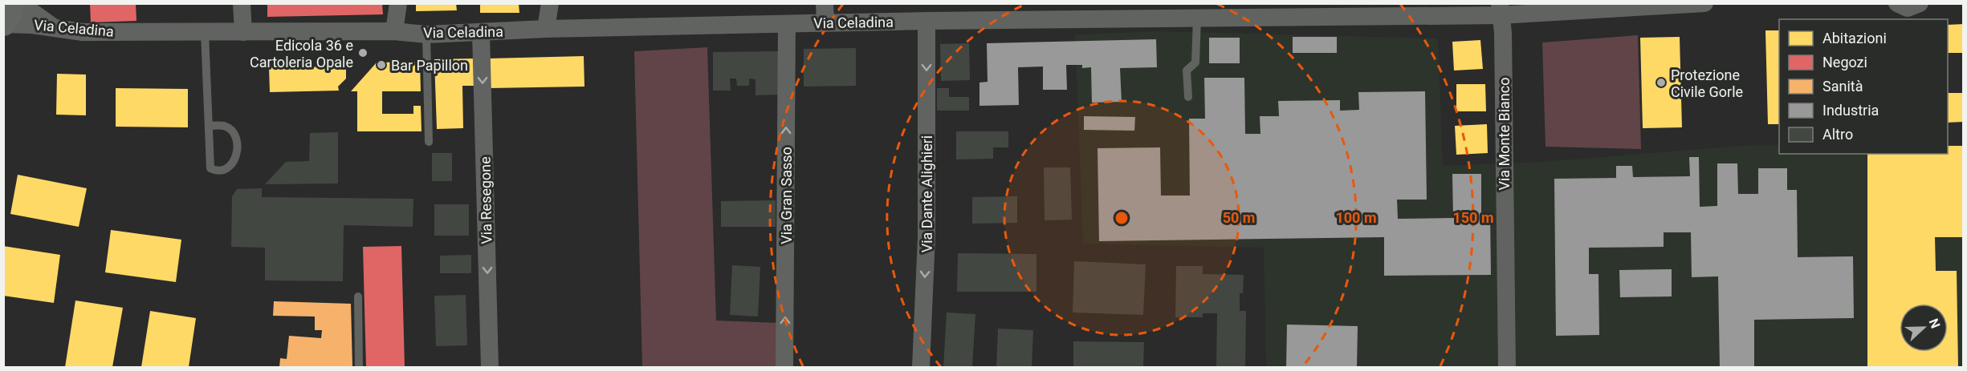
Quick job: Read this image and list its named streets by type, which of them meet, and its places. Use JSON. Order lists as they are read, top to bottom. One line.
{"streets":{"street":["Via Celadina","Via Monte Bianco","Via Dante Alighieri","Via Gran Sasso","Via Resegone"]},"crossings":[["Via Celadina","Via Monte Bianco"],["Via Celadina","Via Dante Alighieri"],["Via Celadina","Via Gran Sasso"],["Via Celadina","Via Resegone"]],"one_way":["Via Dante Alighieri","Via Gran Sasso","Via Resegone"],"places":["Edicola 36 e Cartoleria Opale","Bar Papillon","Protezione Civile Gorle"],"legend":["Abitazioni","Negozi","Sanità","Industria","Altro"],"north":"right","rings":["50 m","100 m","150 m"]}
